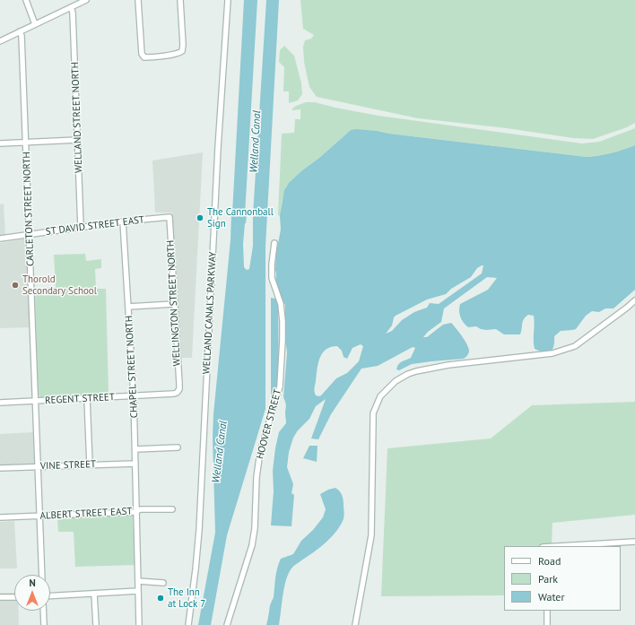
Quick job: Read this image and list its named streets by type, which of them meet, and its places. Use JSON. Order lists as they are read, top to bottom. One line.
{"streets":{"street":["WELLAND STREET NORTH","CARLETON STREET NORTH","ST DAVID STREET EAST","WELLINGTON STREET NORTH","WELLAND CANALS PARKWAY","CHAPEL STREET NORTH","REGENT STREET","HOOVER STREET","VINE STREET","ALBERT STREET EAST"]},"crossings":[["WELLAND STREET NORTH","ST DAVID STREET EAST"],["CARLETON STREET NORTH","ST DAVID STREET EAST"],["CARLETON STREET NORTH","REGENT STREET"],["CARLETON STREET NORTH","VINE STREET"],["CARLETON STREET NORTH","ALBERT STREET EAST"],["ST DAVID STREET EAST","WELLINGTON STREET NORTH"],["ST DAVID STREET EAST","CHAPEL STREET NORTH"],["WELLINGTON STREET NORTH","REGENT STREET"],["CHAPEL STREET NORTH","REGENT STREET"],["CHAPEL STREET NORTH","VINE STREET"],["CHAPEL STREET NORTH","ALBERT STREET EAST"]],"water":["Welland Canal"],"places":["The Cannonball Sign","Thorold Secondary School","The Inn at Lock 7"],"legend":["Road","Park","Water"],"north":"top"}
